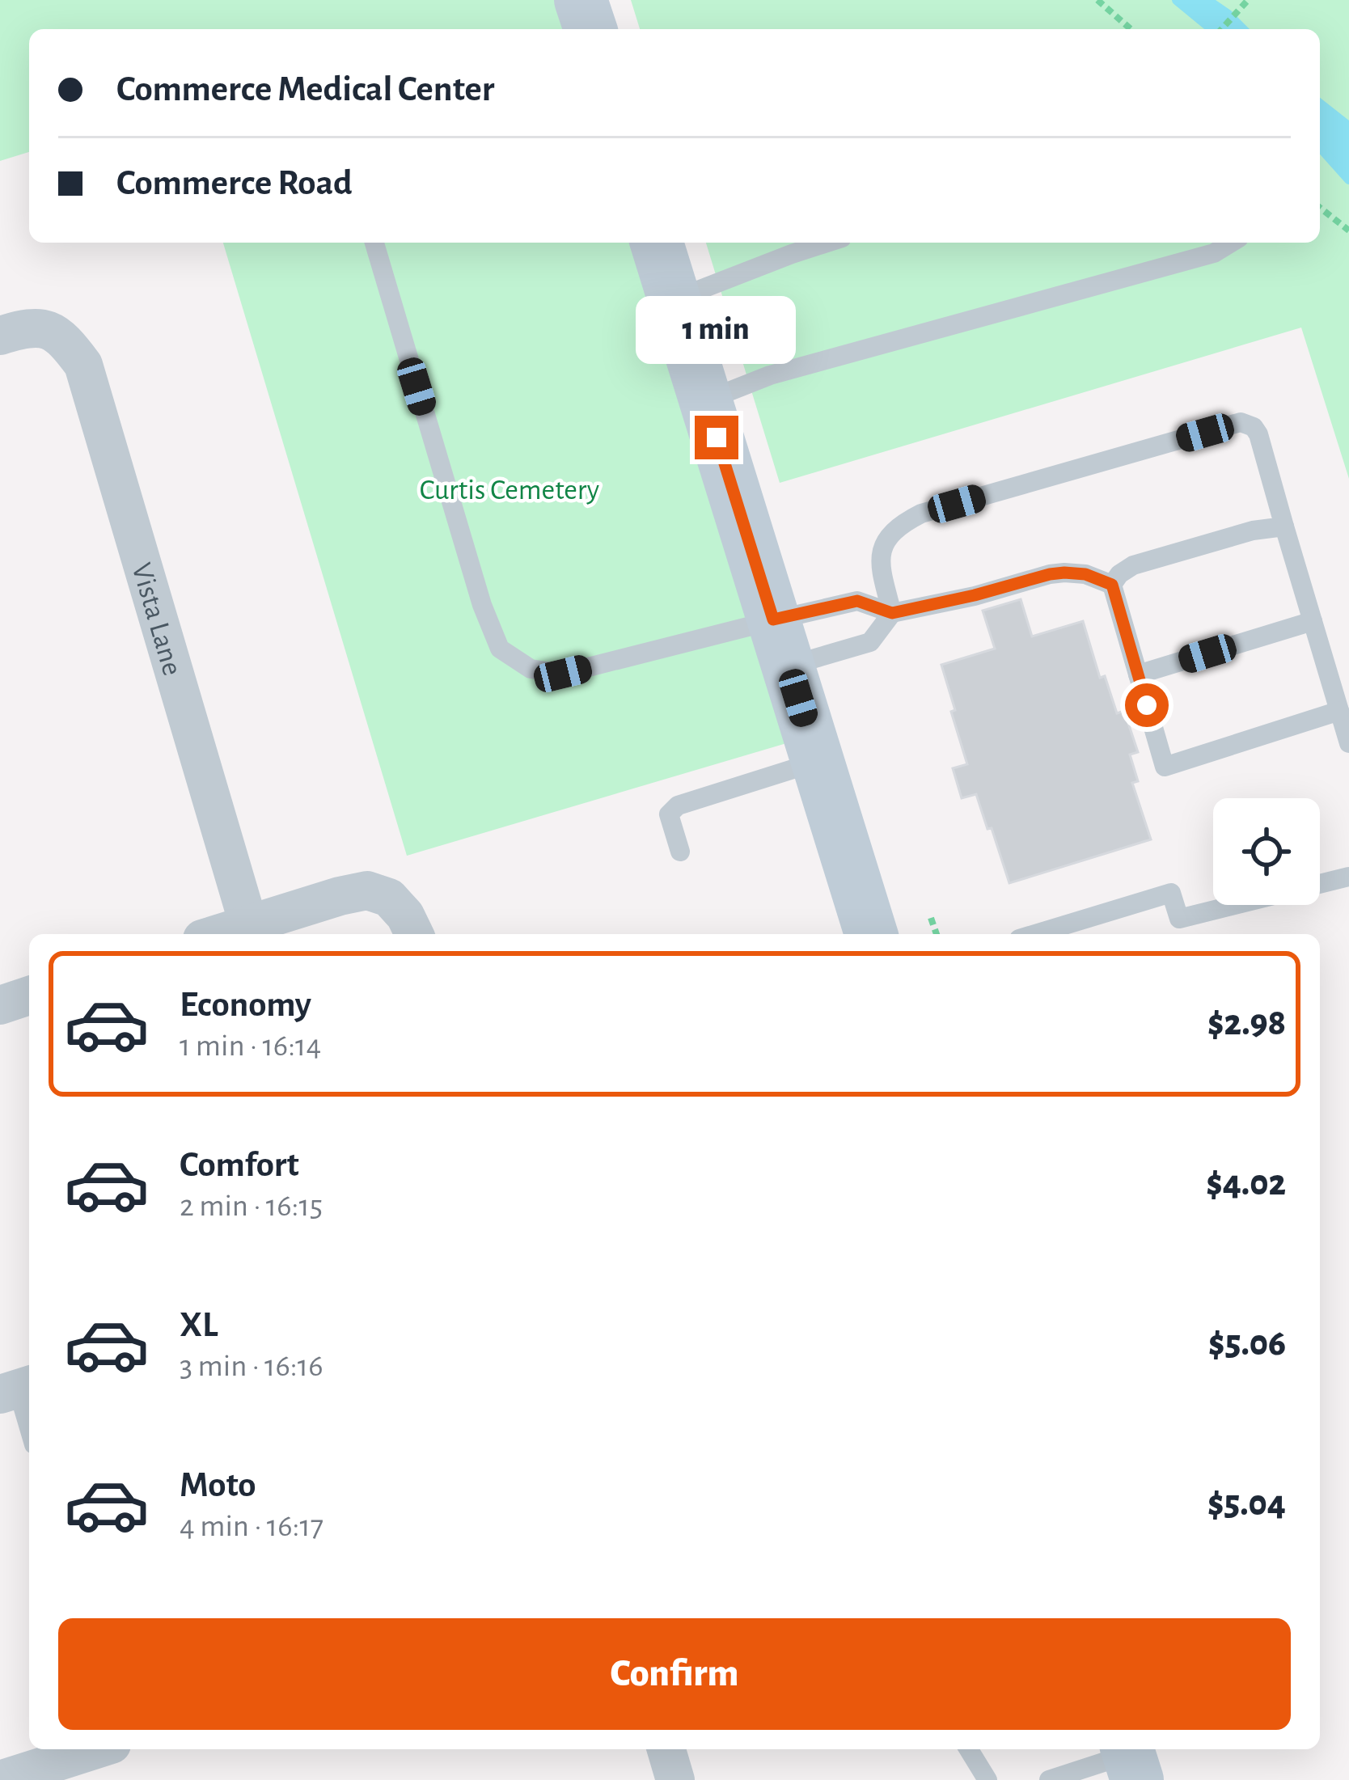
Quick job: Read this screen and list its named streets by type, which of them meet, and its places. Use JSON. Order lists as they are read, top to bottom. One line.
{"streets":{"street":["Vista Lane"]},"parks":["Curtis Cemetery"],"page":{"banner":["Commerce Medical Center","Commerce Road"],"bubble":"1 min","list":[{"name":"Economy","note":"1 min · 16:14","value":"$2.98"},{"name":"Comfort","note":"2 min · 16:15","value":"$4.02"},{"name":"XL","note":"3 min · 16:16","value":"$5.06"},{"name":"Moto","note":"4 min · 16:17","value":"$5.04"}],"buttons":"Confirm"}}
